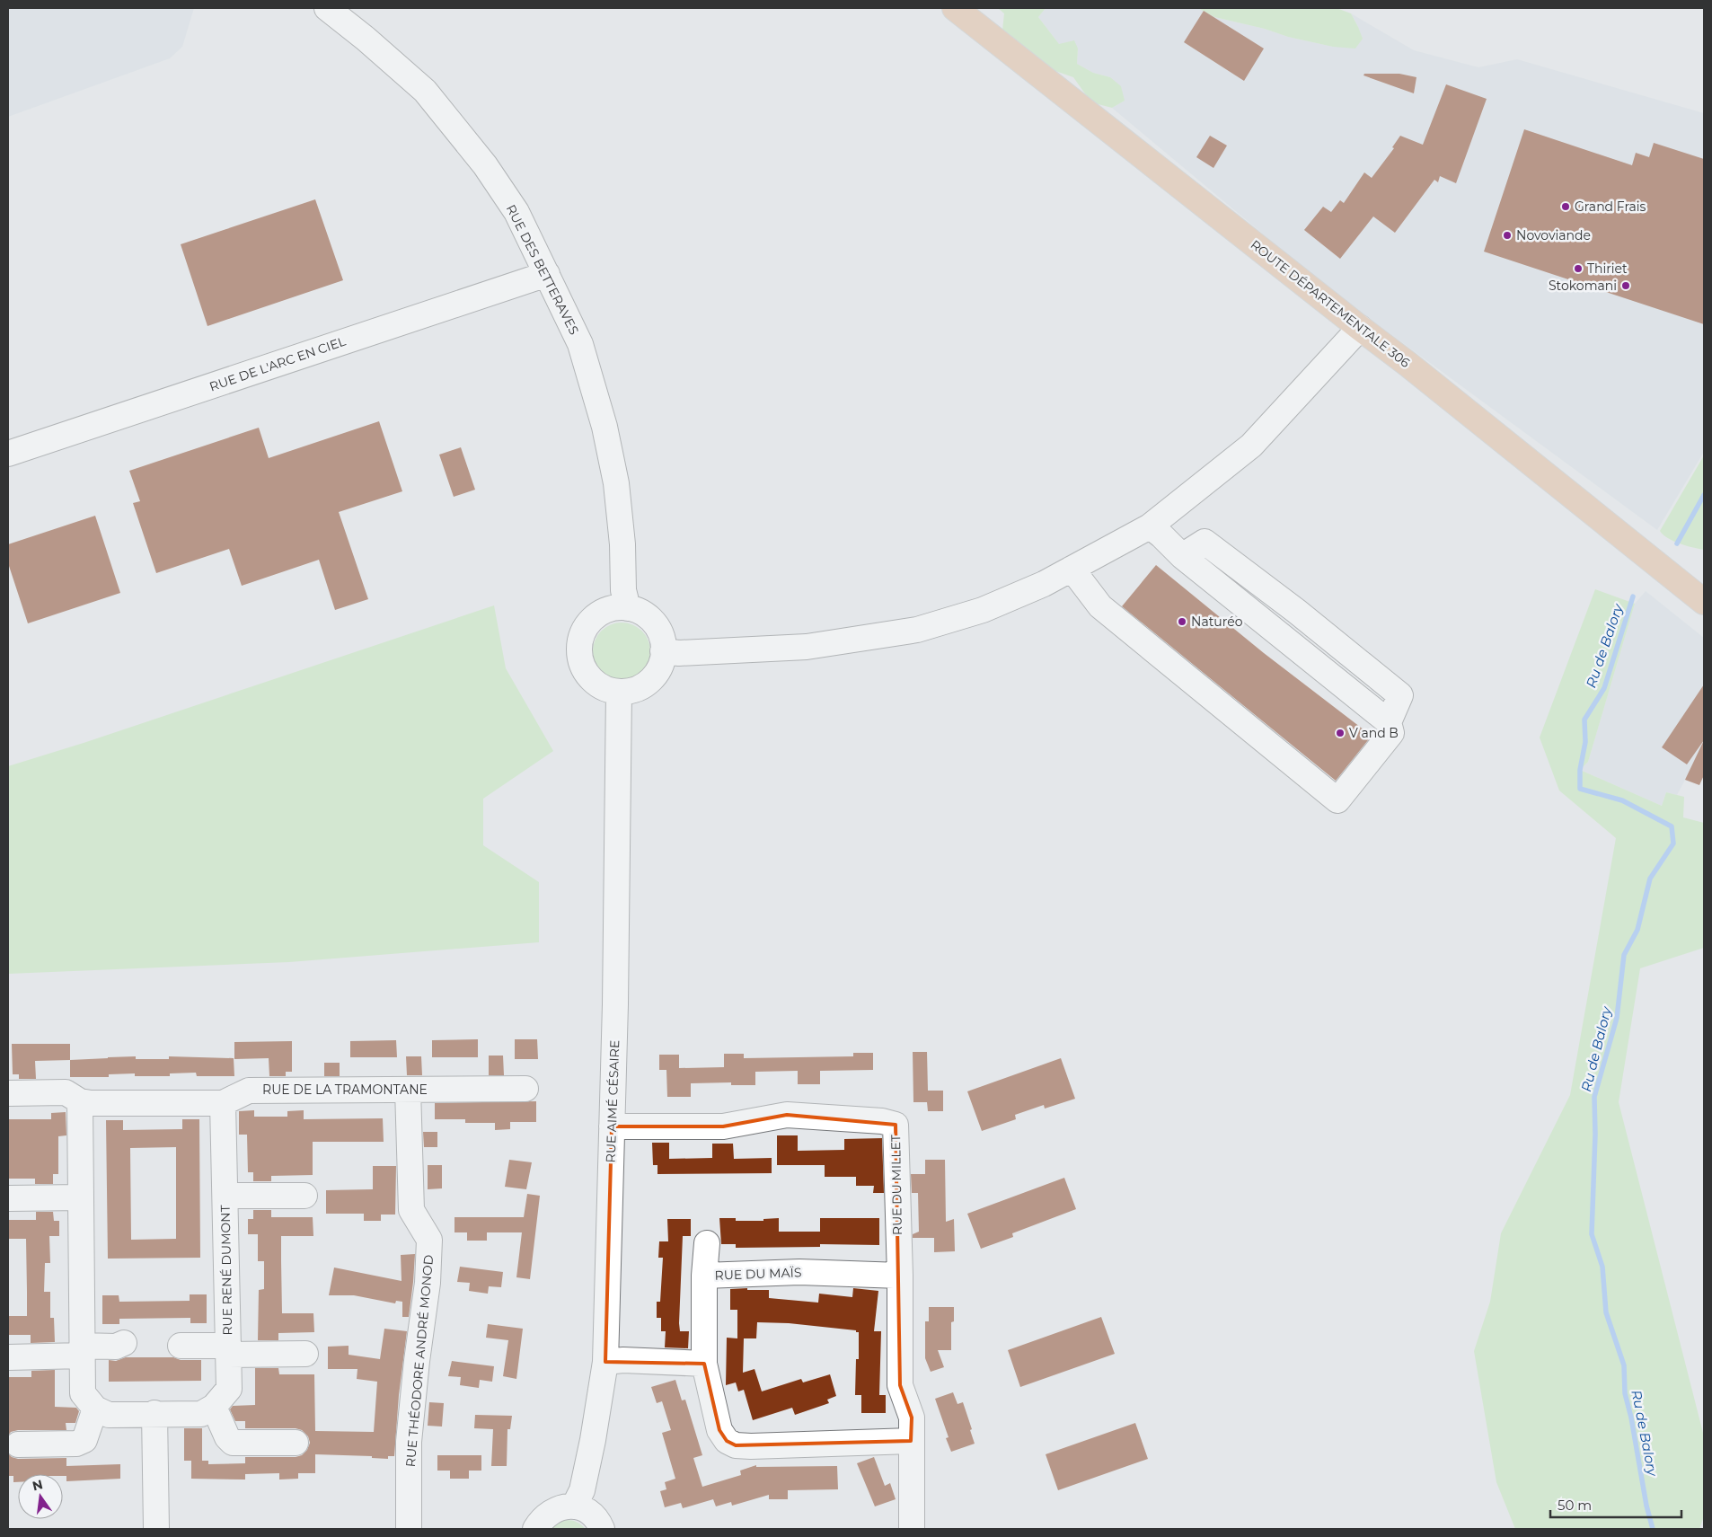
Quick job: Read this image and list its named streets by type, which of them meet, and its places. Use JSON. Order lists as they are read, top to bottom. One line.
{"streets":{"main road":["ROUTE DÉPARTEMENTALE 306"],"street":["RUE DES BETTERAVES","RUE DE L'ARC EN CIEL","RUE DE LA TRAMONTANE","RUE AIMÉ CÉSAIRE","RUE DU MILLET","RUE RENÉ DUMONT","RUE DU MAÏS","RUE THÉODORE ANDRÉ MONOD"]},"crossings":[["RUE DES BETTERAVES","RUE DE L'ARC EN CIEL"],["RUE DES BETTERAVES","RUE AIMÉ CÉSAIRE"],["RUE DE LA TRAMONTANE","RUE RENÉ DUMONT"],["RUE DE LA TRAMONTANE","RUE THÉODORE ANDRÉ MONOD"],["RUE AIMÉ CÉSAIRE","RUE DU MILLET"],["RUE DU MILLET","RUE DU MAÏS"]],"water":["Ru de Balory"],"places":["Grand Frais","Novoviande","Thiriet","Stokomani","Naturéo","V and B"],"scale_bar":"50 m","north":"top"}
